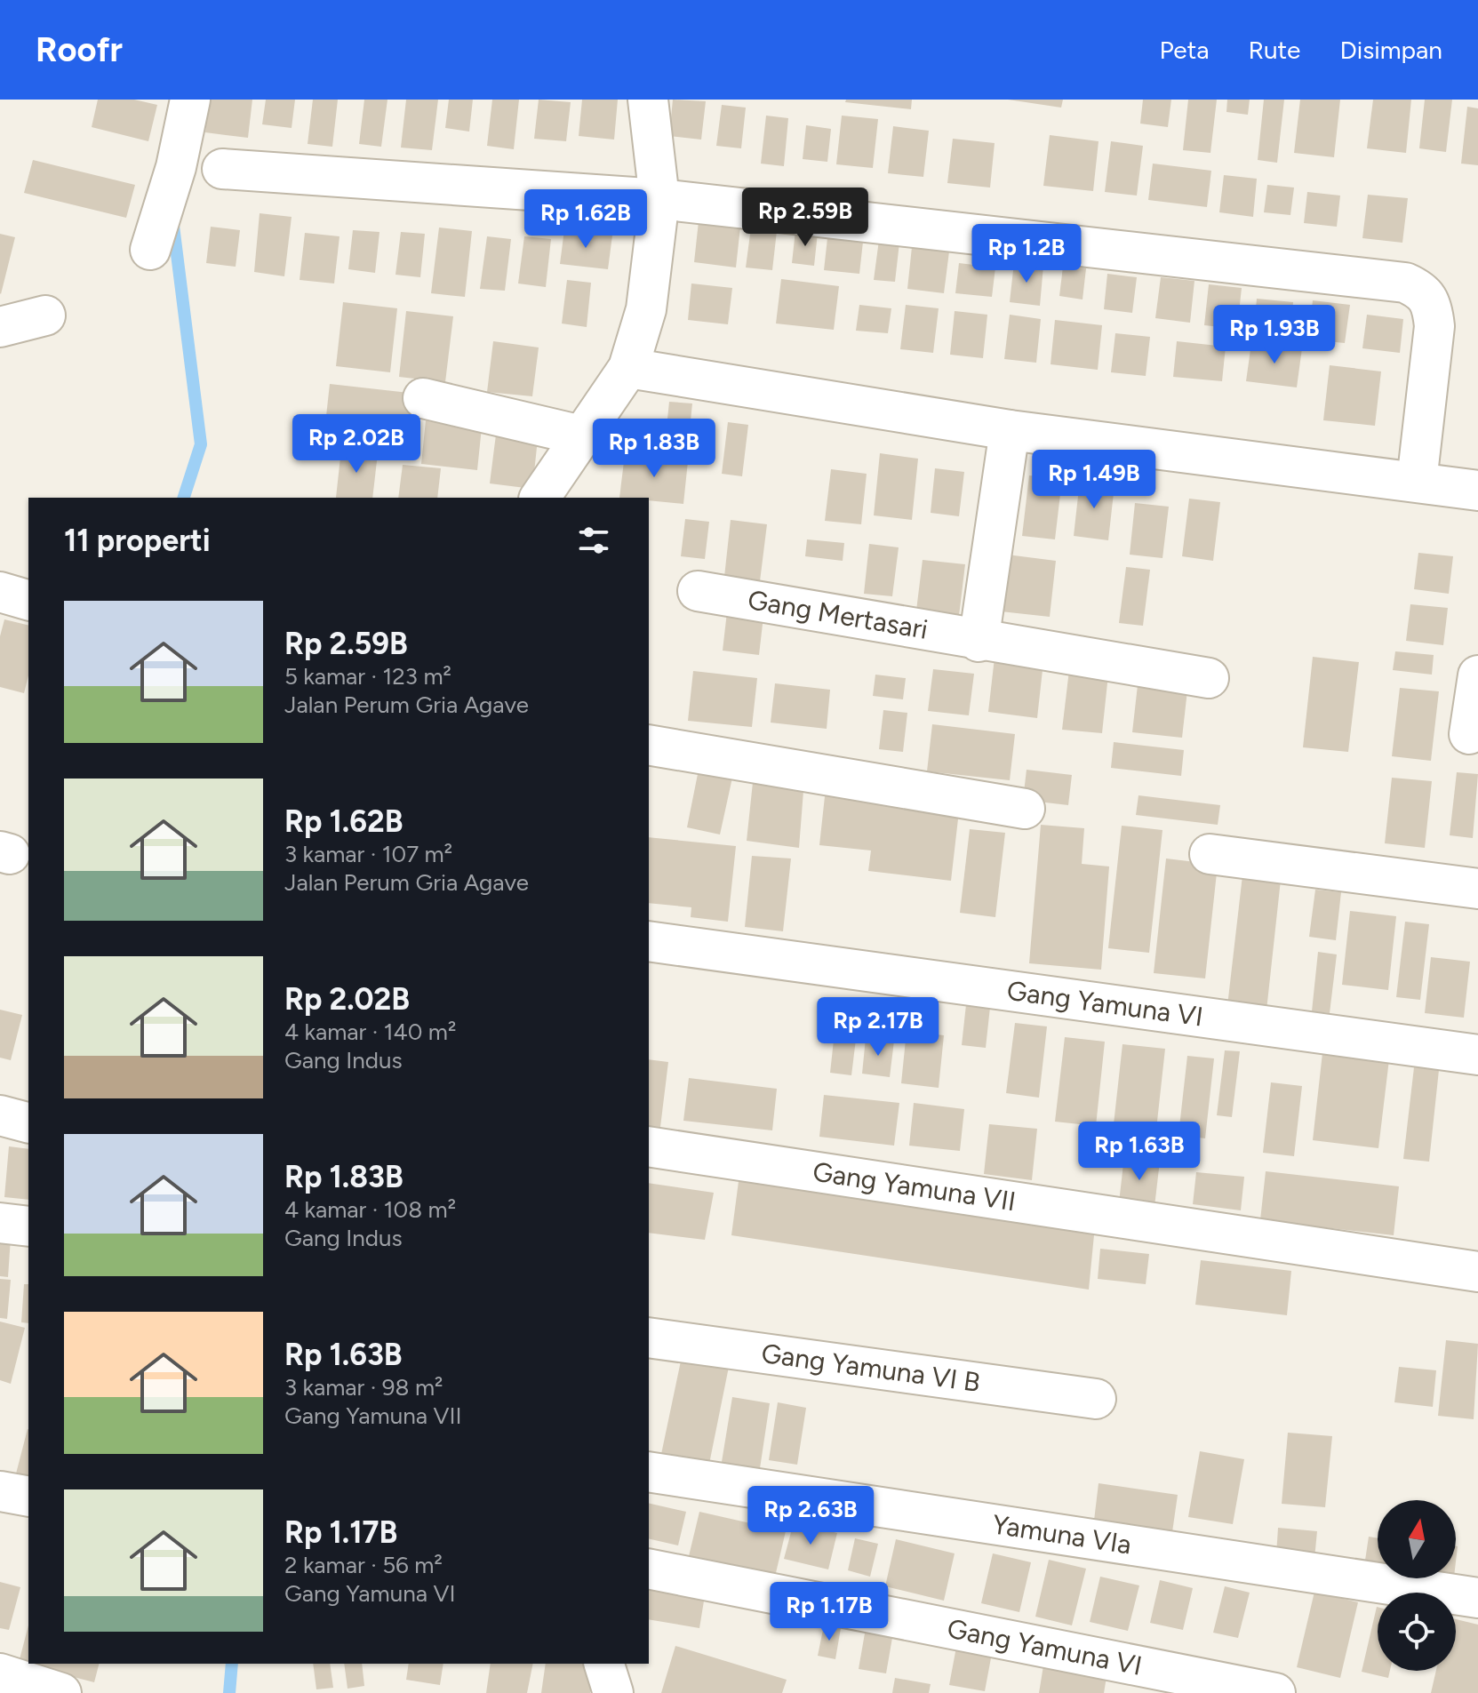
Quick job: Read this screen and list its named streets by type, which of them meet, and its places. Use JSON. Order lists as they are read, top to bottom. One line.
{"streets":{"street":["Gang Mertasari","Gang Yamuna VI","Gang Yamuna VII","Gang Yamuna VI B","Yamuna VIa"]},"north":"top","page":{"header":"Roofr","nav":["Peta","Rute","Disimpan"],"price":["Rp 2.59B","Rp 1.62B","Rp 1.2B","Rp 1.93B","Rp 2.02B","Rp 1.83B","Rp 1.49B","Rp 2.17B","Rp 1.63B","Rp 2.63B","Rp 1.17B"],"heading":"11 properti","list":[{"name":"Rp 2.59B","note":"5 kamar · 123 m² · Jalan Perum Gria Agave"},{"name":"Rp 1.62B","note":"3 kamar · 107 m² · Jalan Perum Gria Agave"},{"name":"Rp 2.02B","note":"4 kamar · 140 m² · Gang Indus"},{"name":"Rp 1.83B","note":"4 kamar · 108 m² · Gang Indus"},{"name":"Rp 1.63B","note":"3 kamar · 98 m² · Gang Yamuna VII"},{"name":"Rp 1.17B","note":"2 kamar · 56 m² · Gang Yamuna VI"}]}}
